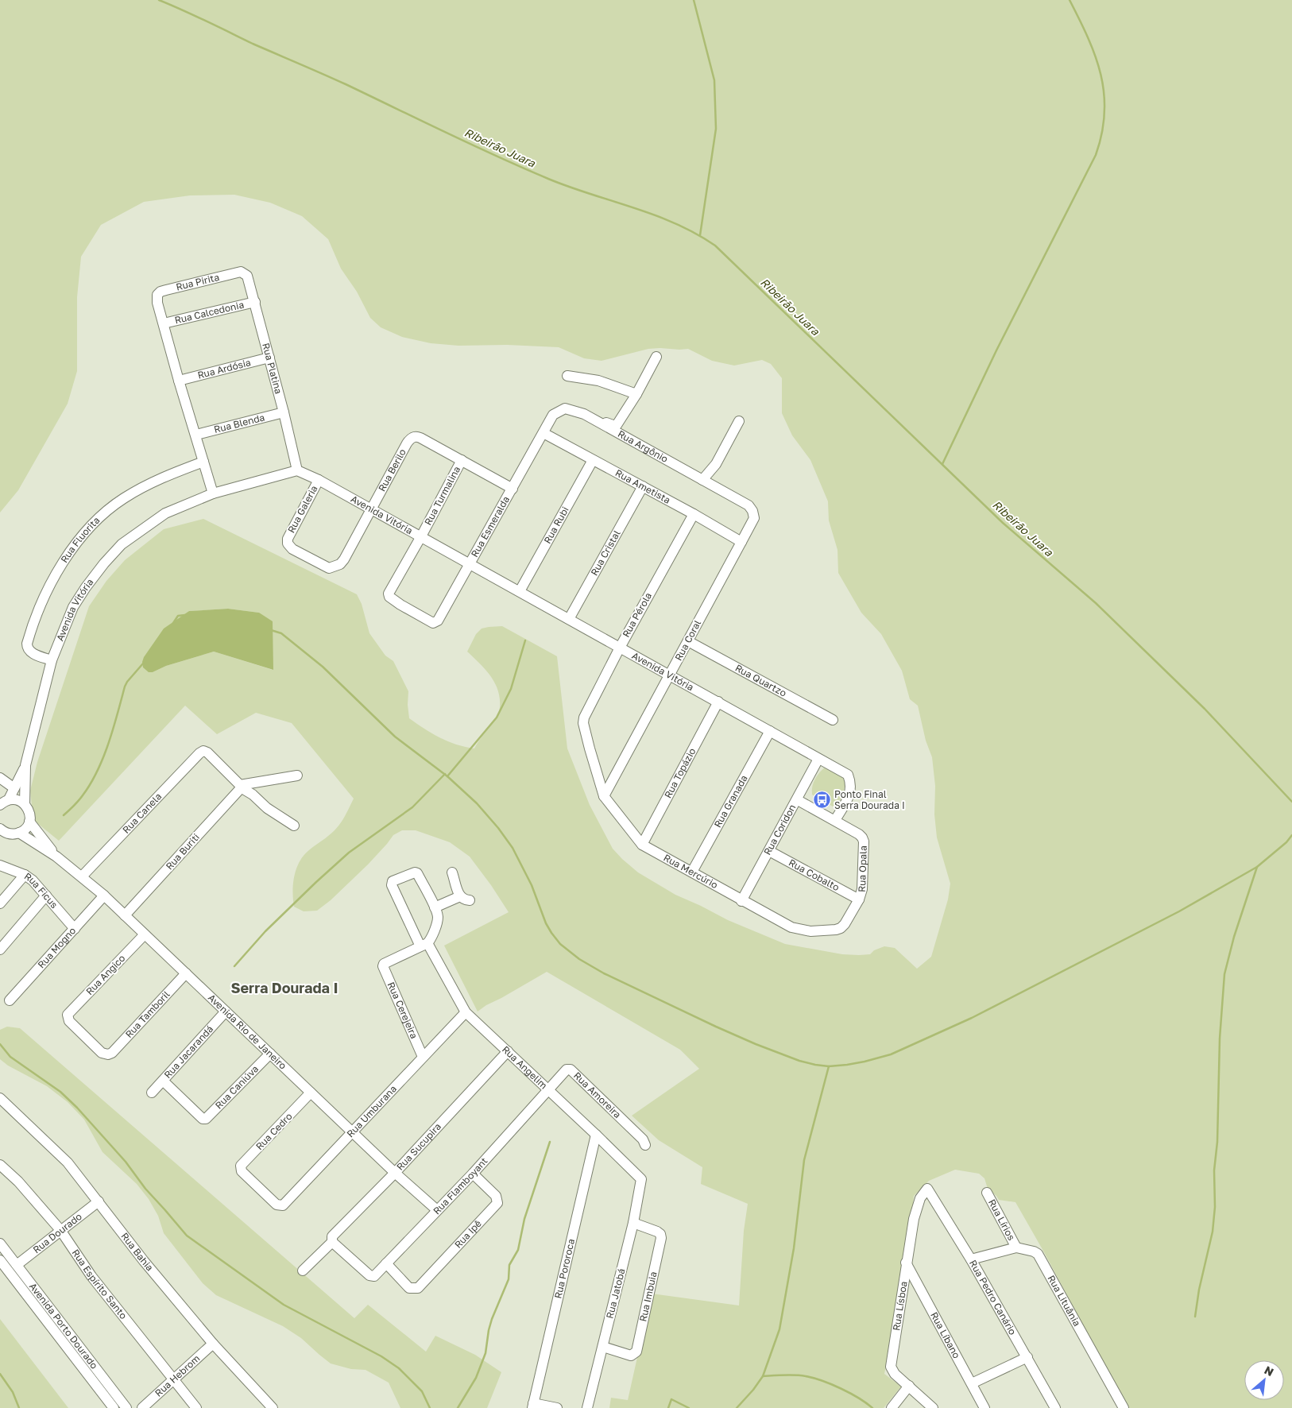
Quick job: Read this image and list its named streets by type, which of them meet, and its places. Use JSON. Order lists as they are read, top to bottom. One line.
{"streets":{"street":["Rua Pirita","Rua Calcedonia","Rua Platina","Rua Ardósia","Rua Blenda","Rua Argônio","Rua Berilo","Rua Ametista","Rua Turmalina","Rua Galeria","Avenida Vitória","Rua Rubi","Rua Esmeralda","Rua Fluorita","Rua Cristal","Rua Pérola","Rua Coral","Rua Quartzo","Rua Topázio","Rua Granada","Rua Canela","Rua Coridon","Rua Buriti","Rua Opala","Rua Mercúrio","Rua Cobalto","Rua Ficus","Rua Mogno","Rua Angico","Rua Cerejeira","Rua Tamboril","Avenida Rio de Janeiro","Rua Jacarandá","Rua Angelim","Rua Caniúva","Rua Amoreira","Rua Umburana","Rua Cedro","Rua Sucupira","Rua Flamboyant","Rua Lírios","Rua Dourado","Rua Ipê","Rua Bahia","Rua Pororoca","Rua Espírito Santo","Rua Jatobá","Rua Imbuia","Rua Pedro Canário","Rua Lituânia","Rua Lísboa","Avenida Porto Dourado","Rua Líbano","Rua Hebrom"]},"crossings":[["Rua Pirita","Rua Calcedonia"],["Rua Pirita","Rua Platina"],["Rua Calcedonia","Rua Platina"],["Rua Platina","Rua Ardósia"],["Rua Platina","Rua Blenda"],["Rua Platina","Avenida Vitória"],["Rua Argônio","Rua Ametista"],["Rua Argônio","Rua Esmeralda"],["Rua Argônio","Rua Coral"],["Rua Berilo","Rua Turmalina"],["Rua Berilo","Rua Galeria"],["Rua Berilo","Avenida Vitória"],["Rua Ametista","Rua Rubi"],["Rua Ametista","Rua Esmeralda"],["Rua Ametista","Rua Cristal"],["Rua Ametista","Rua Pérola"],["Rua Ametista","Rua Coral"],["Rua Turmalina","Avenida Vitória"],["Rua Turmalina","Rua Esmeralda"],["Rua Galeria","Avenida Vitória"],["Avenida Vitória","Rua Rubi"],["Avenida Vitória","Rua Esmeralda"],["Avenida Vitória","Rua Fluorita"],["Avenida Vitória","Rua Cristal"],["Avenida Vitória","Rua Pérola"],["Avenida Vitória","Rua Coral"],["Avenida Vitória","Rua Topázio"],["Avenida Vitória","Rua Granada"],["Avenida Vitória","Rua Coridon"],["Avenida Vitória","Rua Opala"],["Avenida Vitória","Avenida Rio de Janeiro"],["Rua Pérola","Rua Mercúrio"],["Rua Coral","Rua Quartzo"],["Rua Coral","Rua Mercúrio"],["Rua Topázio","Rua Mercúrio"],["Rua Granada","Rua Mercúrio"],["Rua Canela","Rua Buriti"],["Rua Canela","Avenida Rio de Janeiro"],["Rua Coridon","Rua Mercúrio"],["Rua Coridon","Rua Cobalto"],["Rua Buriti","Avenida Rio de Janeiro"],["Rua Opala","Rua Mercúrio"],["Rua Opala","Rua Cobalto"],["Rua Mercúrio","Rua Cobalto"],["Rua Ficus","Rua Mogno"],["Rua Mogno","Avenida Rio de Janeiro"],["Rua Angico","Rua Tamboril"],["Rua Angico","Avenida Rio de Janeiro"],["Rua Cerejeira","Rua Angelim"],["Rua Cerejeira","Rua Umburana"],["Rua Tamboril","Avenida Rio de Janeiro"],["Avenida Rio de Janeiro","Rua Jacarandá"],["Avenida Rio de Janeiro","Rua Caniúva"],["Avenida Rio de Janeiro","Rua Umburana"],["Avenida Rio de Janeiro","Rua Cedro"],["Avenida Rio de Janeiro","Rua Sucupira"],["Avenida Rio de Janeiro","Rua Flamboyant"],["Rua Jacarandá","Rua Caniúva"],["Rua Angelim","Rua Amoreira"],["Rua Angelim","Rua Umburana"],["Rua Angelim","Rua Sucupira"],["Rua Angelim","Rua Flamboyant"],["Rua Angelim","Rua Pororoca"],["Rua Angelim","Rua Jatobá"],["Rua Amoreira","Rua Flamboyant"],["Rua Umburana","Rua Cedro"],["Rua Sucupira","Rua Flamboyant"],["Rua Flamboyant","Rua Ipê"],["Rua Lírios","Rua Lituânia"],["Rua Dourado","Rua Bahia"],["Rua Dourado","Rua Espírito Santo"],["Rua Dourado","Avenida Porto Dourado"],["Rua Bahia","Rua Hebrom"],["Rua Espírito Santo","Rua Hebrom"],["Rua Jatobá","Rua Imbuia"],["Rua Pedro Canário","Rua Lituânia"],["Rua Pedro Canário","Rua Lísboa"],["Rua Lísboa","Rua Líbano"]],"districts":["Serra Dourada I"],"water":["Ribeirão Juara"],"places":{"bus stop":["Ponto Final Serra Dourada I"]},"north":"top right"}
